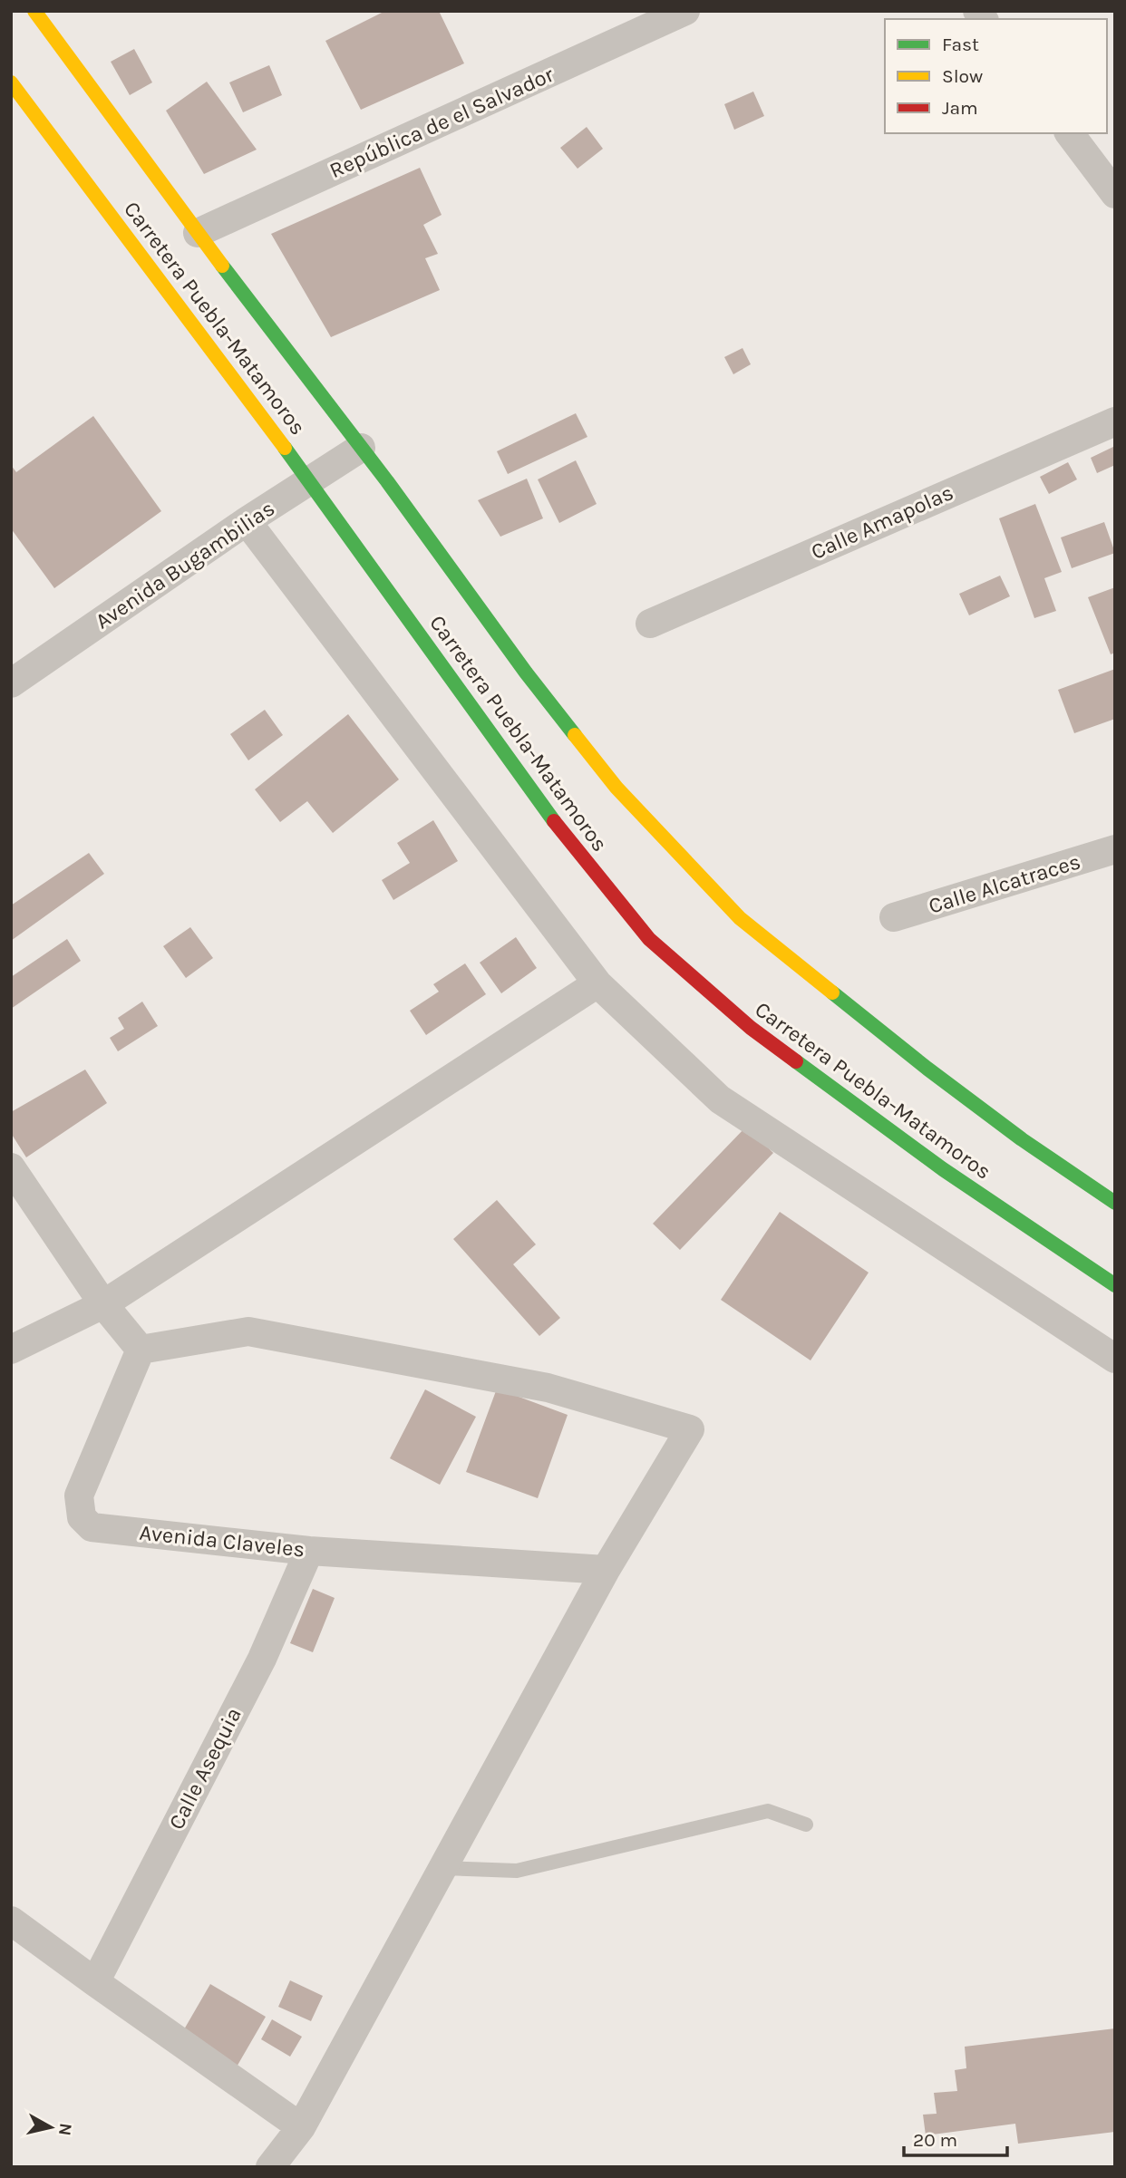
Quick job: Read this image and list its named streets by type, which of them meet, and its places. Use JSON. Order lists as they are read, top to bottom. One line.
{"streets":{"main road":["Carretera Puebla-Matamoros"],"street":["República de el Salvador","Calle Amapolas","Avenida Bugambilias","Calle Alcatraces","Avenida Claveles","Calle Asequia"]},"crossings":[["República de el Salvador","Carretera Puebla-Matamoros"],["Carretera Puebla-Matamoros","Avenida Bugambilias"],["Avenida Claveles","Calle Asequia"]],"legend":["Fast","Slow","Jam"],"scale_bar":"20 m","north":"right"}
